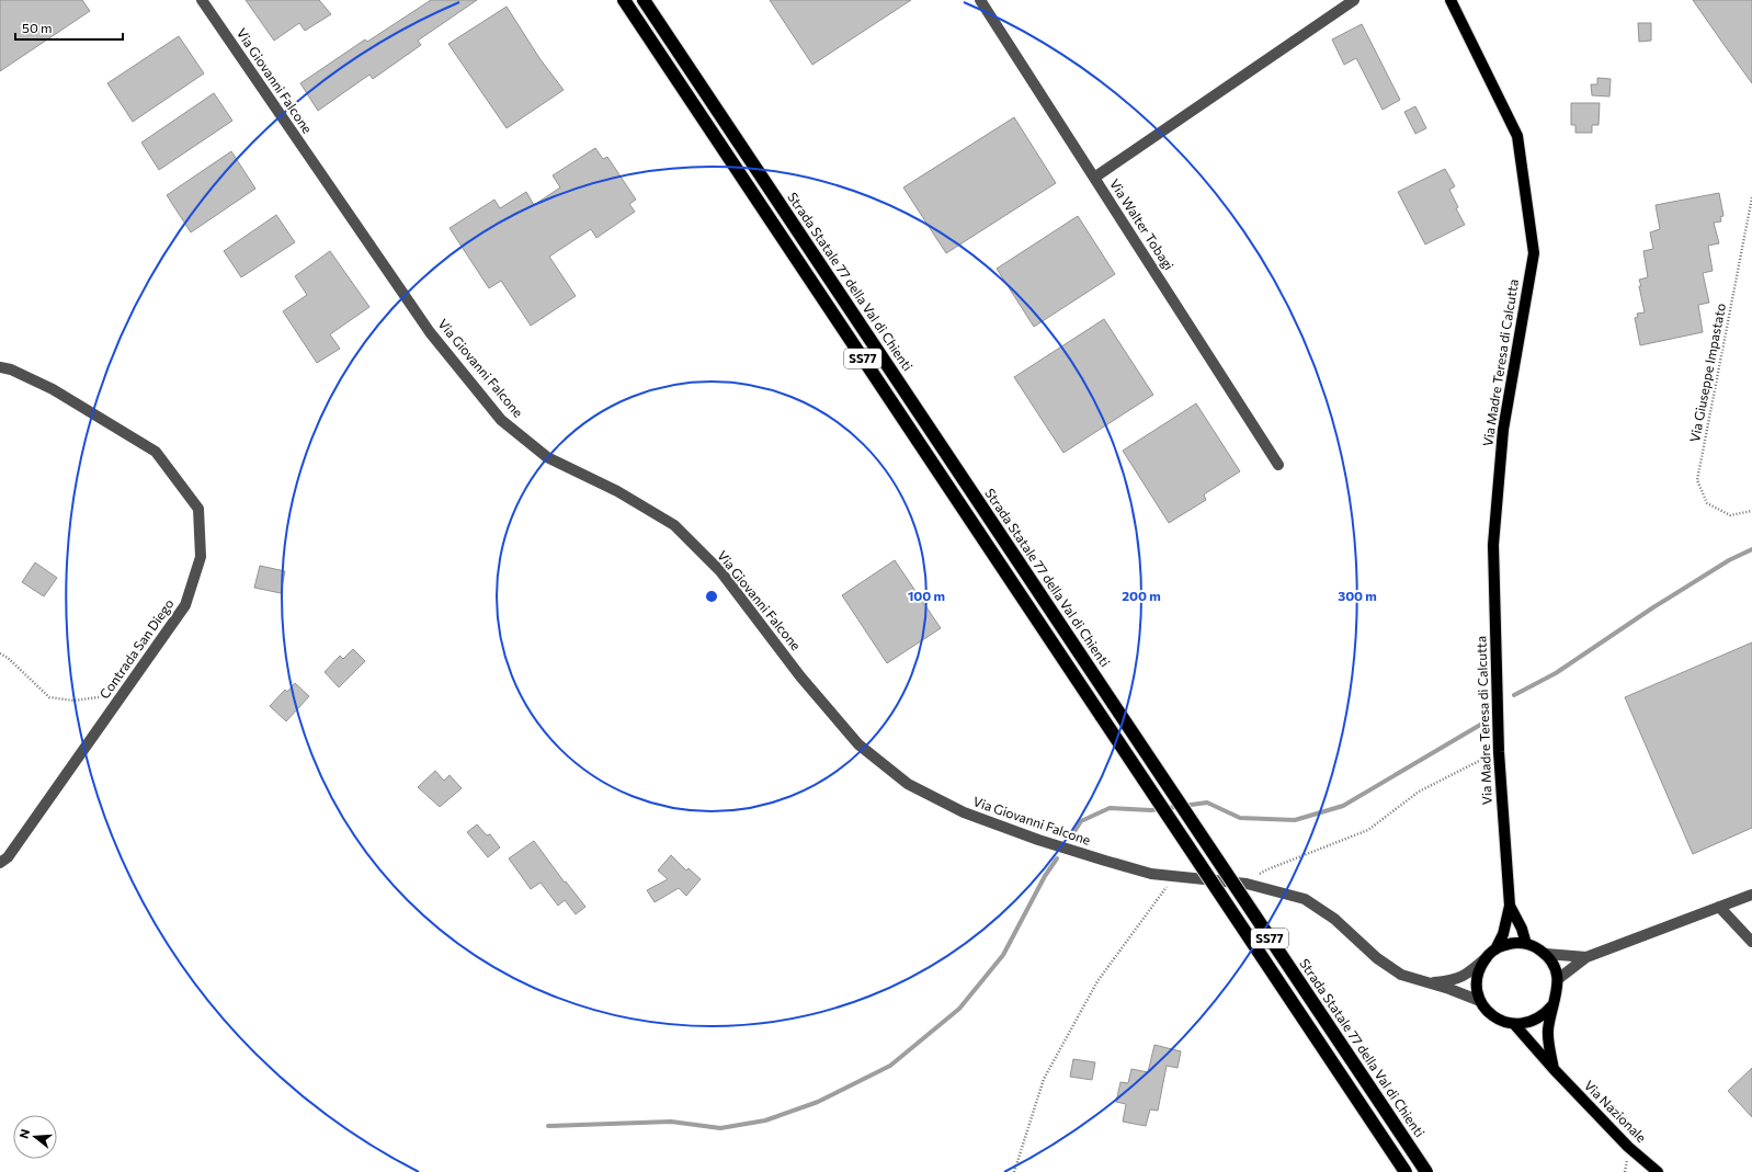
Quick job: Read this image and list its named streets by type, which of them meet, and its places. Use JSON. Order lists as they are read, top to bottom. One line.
{"streets":{"highway":["Strada Statale 77 della Val di Chienti","SS77"],"main road":["Via Madre Teresa di Calcutta","Via Nazionale"],"street":["Via Giovanni Falcone","Via Walter Tobagi","Contrada San Diego"],"path":["Via Giuseppe Impastato"]},"crossings":[["Via Giovanni Falcone","Via Madre Teresa di Calcutta"],["Via Giovanni Falcone","Via Nazionale"],["Via Madre Teresa di Calcutta","Via Nazionale"]],"scale_bar":"50 m","north":"left","rings":["100 m","200 m","300 m"]}
